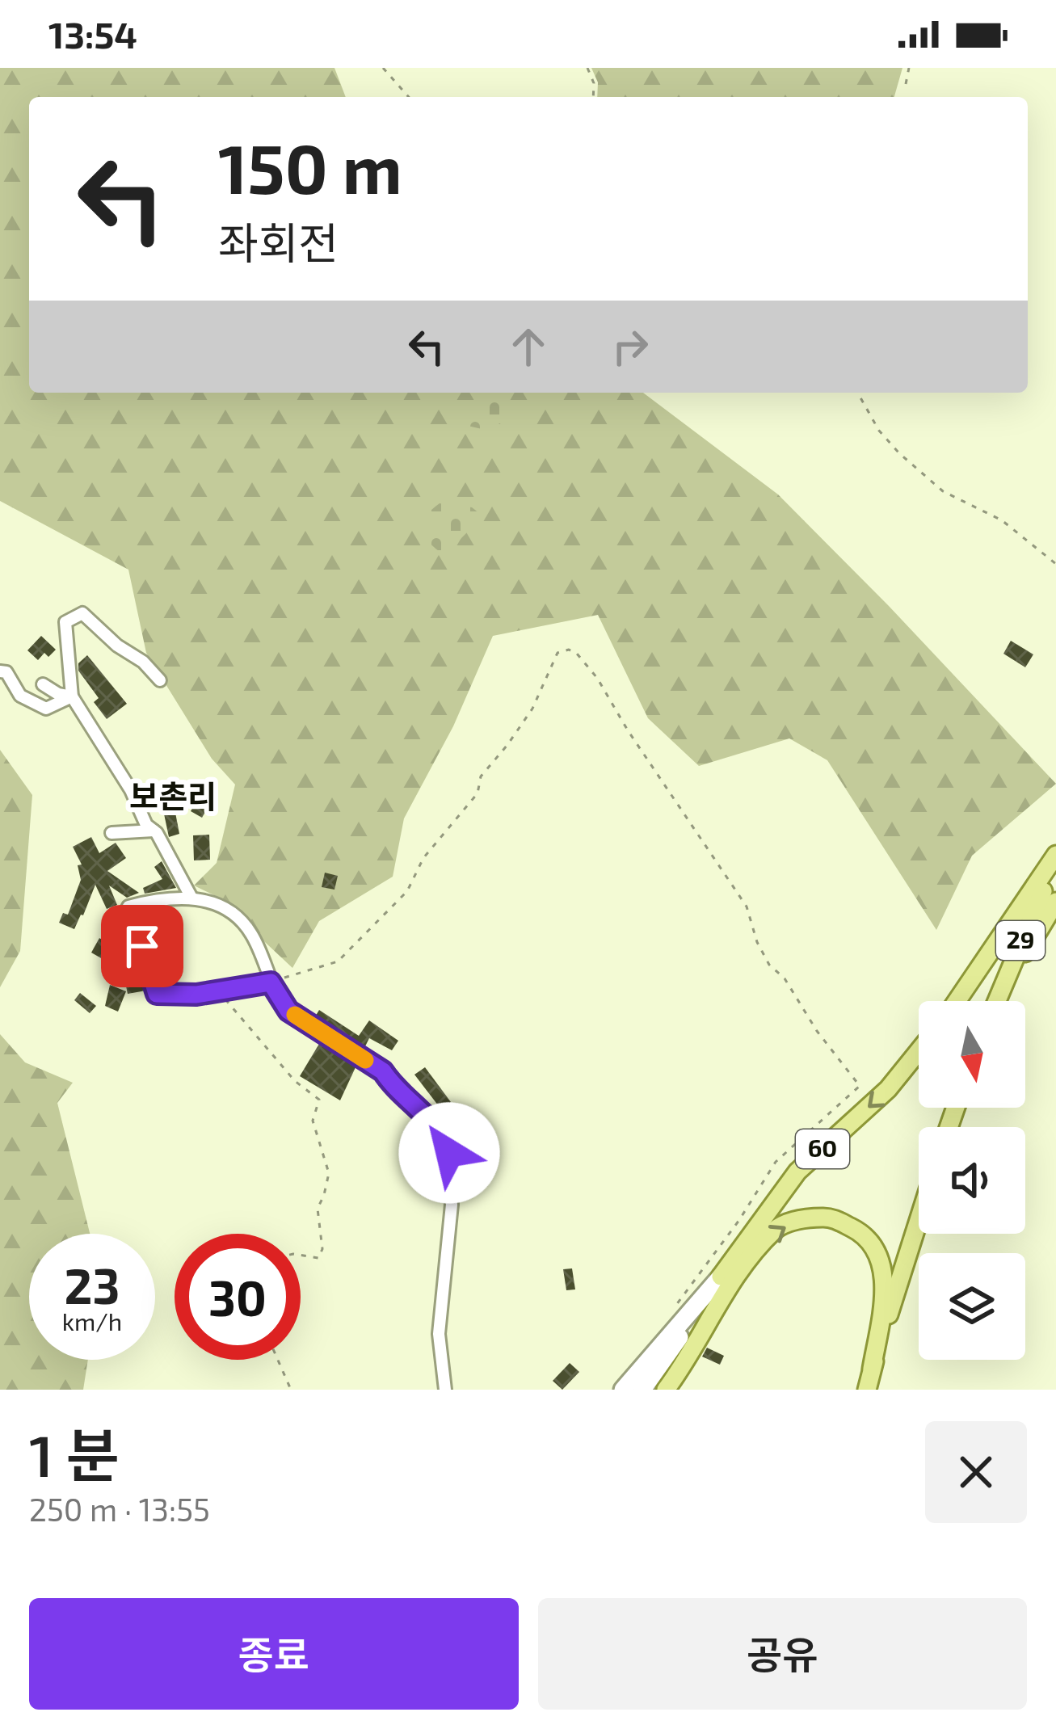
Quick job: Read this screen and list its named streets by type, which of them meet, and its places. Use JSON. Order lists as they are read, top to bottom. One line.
{"streets":{"main road":["29","60"]},"districts":["보촌리"],"north":"bottom","page":{"status":"13:54","turn":["150 m","좌회전"],"speed":"23 km/h","limit":"30","heading":["1 분","250 m · 13:55"],"buttons":["종료","공유"]}}
